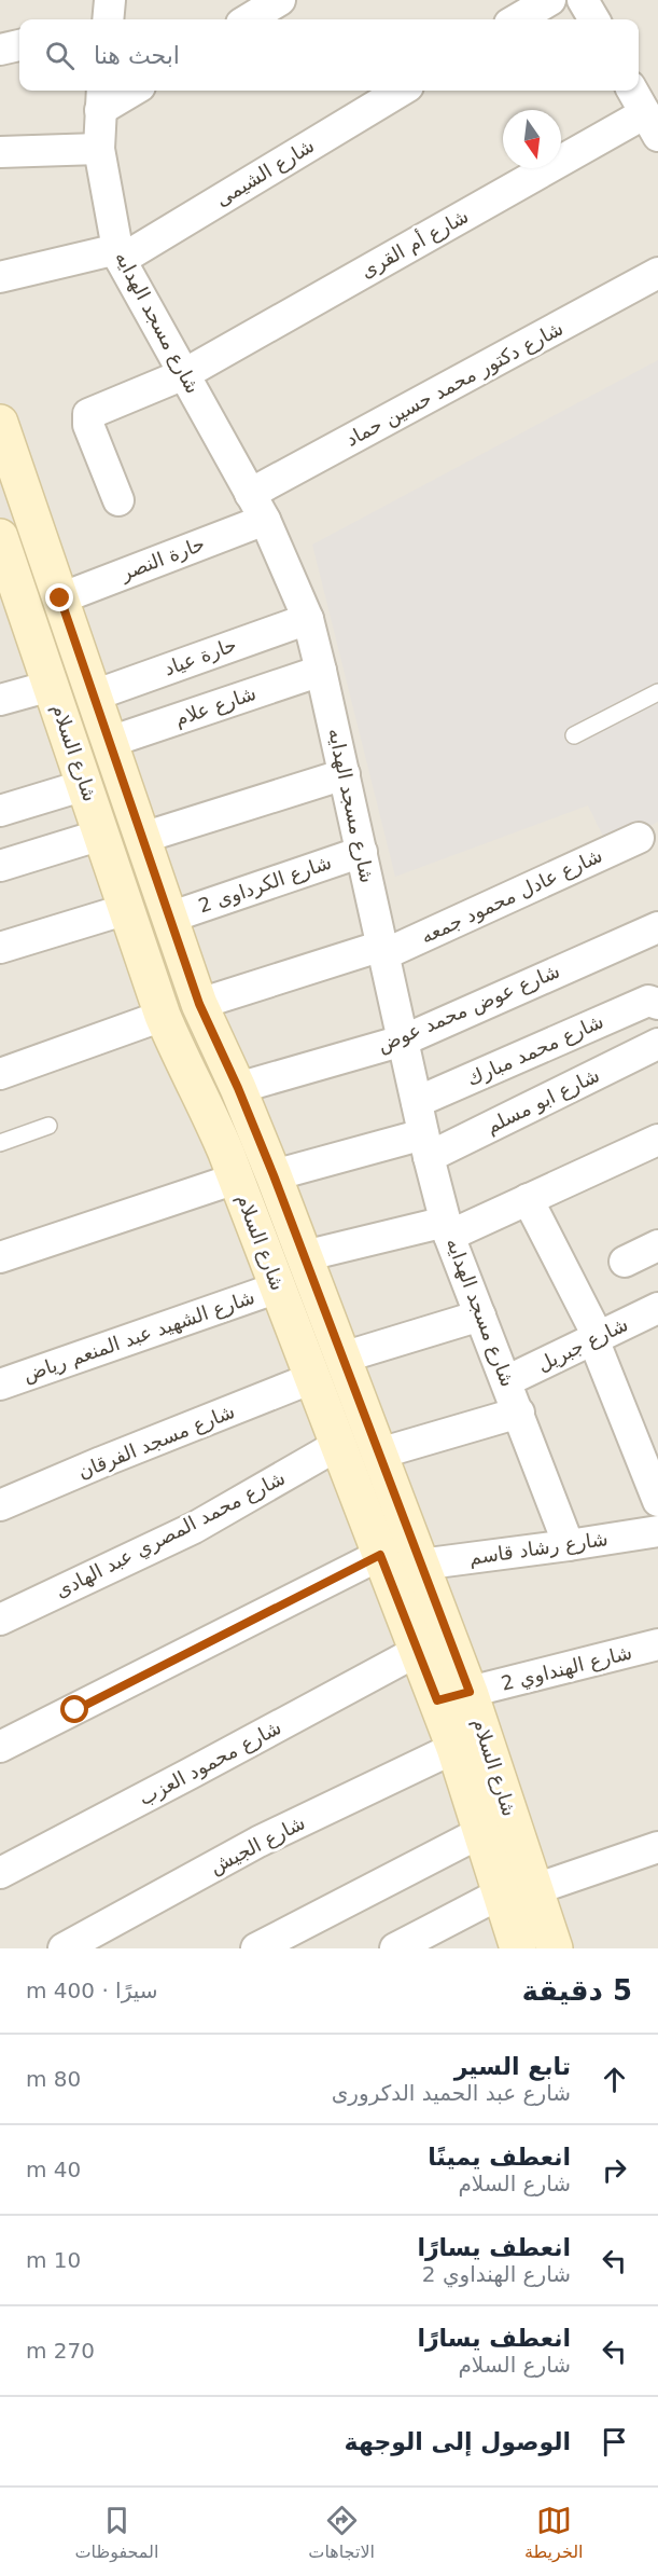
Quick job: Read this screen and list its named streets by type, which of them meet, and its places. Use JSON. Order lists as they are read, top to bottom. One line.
{"streets":{"street":["شارع الشيمى","شارع أم القرى","شارع مسجد الهدايه","شارع دكتور محمد حسين حماد","حارة النصر","حارة عياد","شارع علام","شارع السلام","شارع الكرداوى 2","شارع عادل محمود جمعه","شارع عوض محمد عوض","شارع محمد مبارك","شارع ابو مسلم","شارع الشهيد عبد المنعم رياض","شارع جبريل","شارع مسجد الفرقان","شارع محمد المصري عبد الهادى","شارع رشاد قاسم","شارع الهنداوي 2","شارع محمود العزب","شارع الجيش"]},"crossings":[["شارع الشيمى","شارع مسجد الهدايه"],["شارع أم القرى","شارع مسجد الهدايه"],["شارع مسجد الهدايه","شارع دكتور محمد حسين حماد"],["شارع مسجد الهدايه","حارة النصر"],["شارع مسجد الهدايه","حارة عياد"],["شارع مسجد الهدايه","شارع علام"],["شارع مسجد الهدايه","شارع الكرداوى 2"],["شارع مسجد الهدايه","شارع عادل محمود جمعه"],["شارع مسجد الهدايه","شارع عوض محمد عوض"],["شارع مسجد الهدايه","شارع محمد مبارك"],["شارع مسجد الهدايه","شارع ابو مسلم"],["شارع مسجد الهدايه","شارع جبريل"],["شارع مسجد الهدايه","شارع رشاد قاسم"],["شارع دكتور محمد حسين حماد","حارة النصر"],["حارة النصر","شارع السلام"],["حارة عياد","شارع السلام"],["شارع علام","شارع السلام"],["شارع السلام","شارع الكرداوى 2"],["شارع السلام","شارع عادل محمود جمعه"],["شارع السلام","شارع عوض محمد عوض"],["شارع السلام","شارع ابو مسلم"],["شارع السلام","شارع الشهيد عبد المنعم رياض"],["شارع السلام","شارع مسجد الفرقان"],["شارع السلام","شارع محمد المصري عبد الهادى"],["شارع السلام","شارع رشاد قاسم"],["شارع السلام","شارع الهنداوي 2"],["شارع السلام","شارع محمود العزب"],["شارع السلام","شارع الجيش"]],"north":"bottom","page":{"search":"ابحث هنا","heading":["5 دقيقة","سيرًا · 400 m"],"list":[["تابع السير","شارع عبد الحميد الدكرورى","80 m"],["انعطف يمينًا","شارع السلام","40 m"],["انعطف يسارًا","شارع الهنداوي 2","10 m"],["انعطف يسارًا","شارع السلام","270 m"],"الوصول إلى الوجهة"],"nav":["الخريطة","الاتجاهات","المحفوظات"]}}
